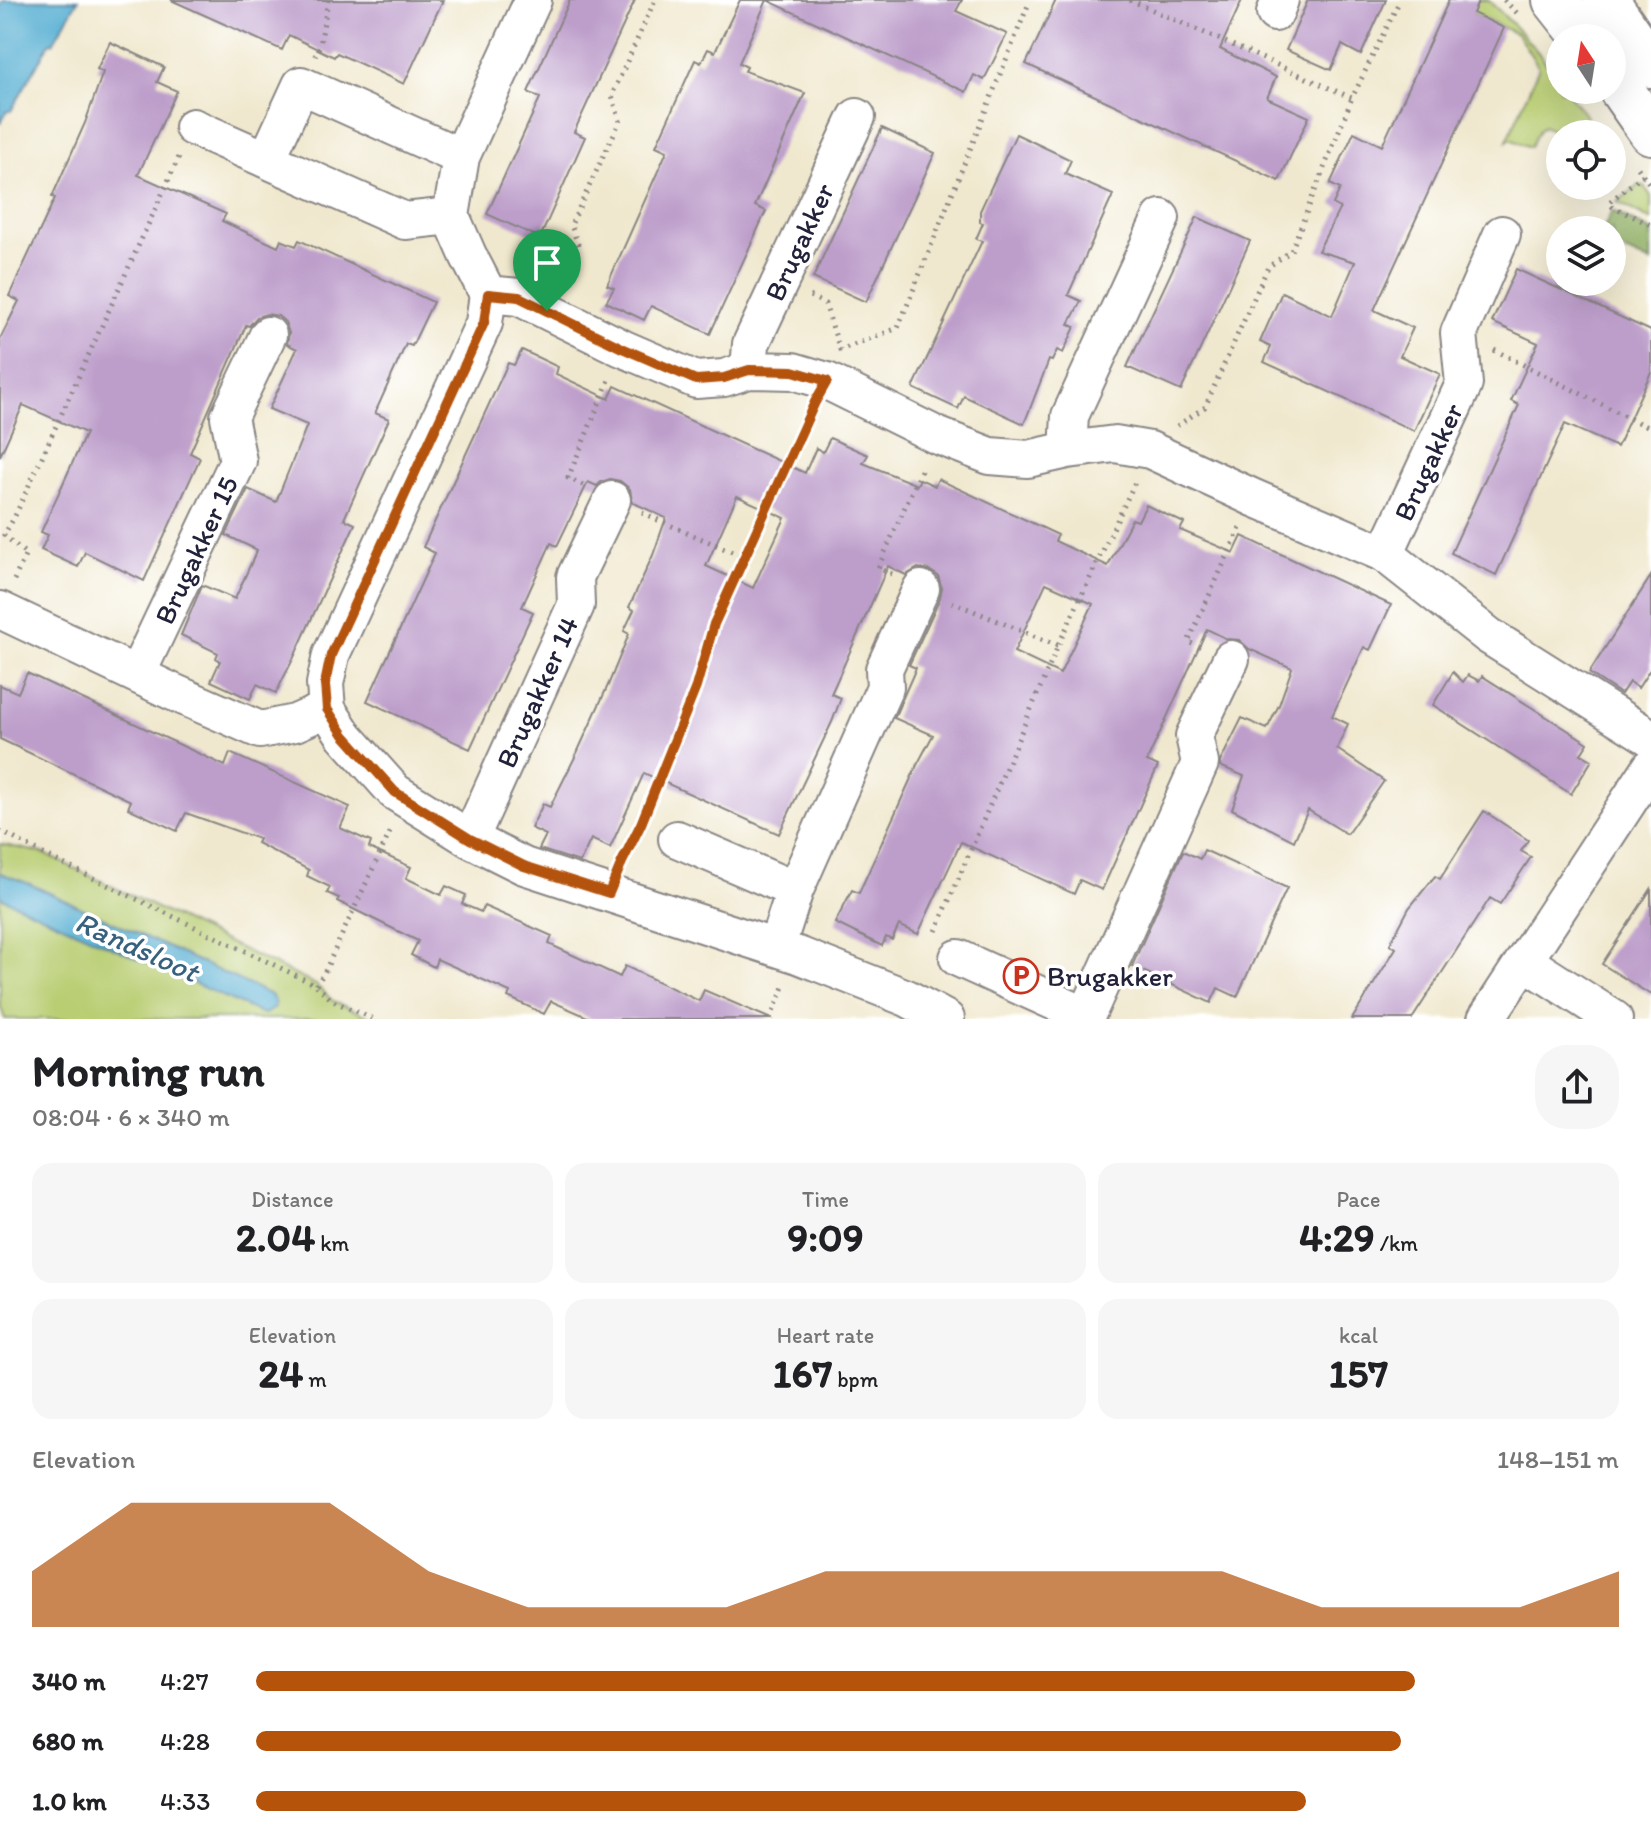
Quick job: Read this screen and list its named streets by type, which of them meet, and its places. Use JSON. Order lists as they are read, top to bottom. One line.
{"streets":{"street":["Brugakker","Brugakker 15","Brugakker 14"]},"water":["Randsloot"],"places":{"parking":["Brugakker"]},"north":"top","page":{"heading":["Morning run","08:04 · 6 × 340 m"],"stats":[["Distance","2.04 km"],["Time","9:09"],["Pace","4:29 /km"],["Elevation","24 m"],["Heart rate","167 bpm"],["kcal","157"]],"chart":["Elevation","148–151 m"],"list":[{"name":"340 m","note":"4:27"},{"name":"680 m","note":"4:28"},{"name":"1.0 km","note":"4:33"}]}}
